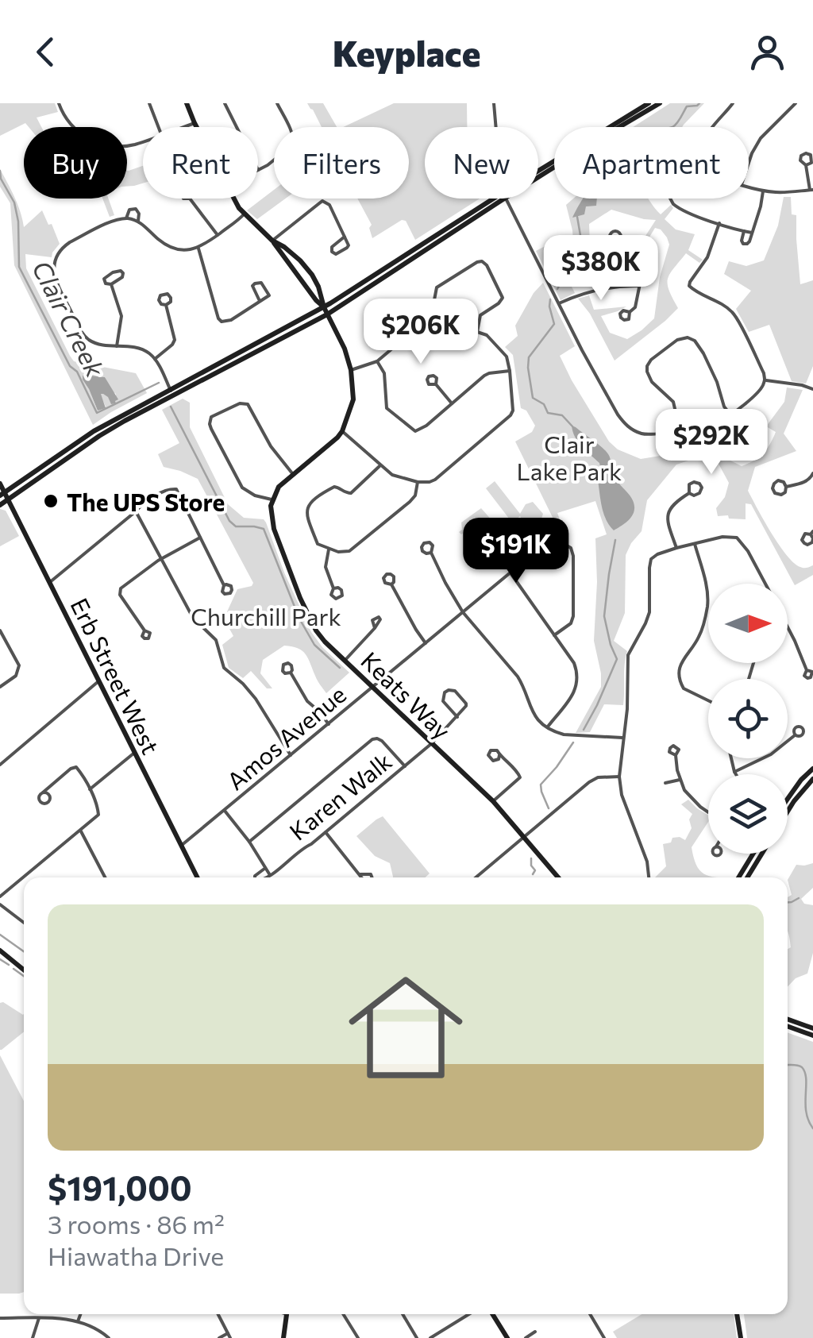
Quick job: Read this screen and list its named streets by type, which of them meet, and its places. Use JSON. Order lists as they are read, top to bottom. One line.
{"streets":{"main road":["Erb Street West","Keats Way"],"street":["Amos Avenue","Karen Walk"]},"crossings":[["Erb Street West","Amos Avenue"],["Keats Way","Amos Avenue"],["Keats Way","Karen Walk"]],"water":["Clair Creek"],"parks":["Clair Lake Park","Churchill Park"],"places":["The UPS Store"],"north":"right","page":{"header":"Keyplace","chip":["Buy","Rent","Filters","New","Apartment"],"price":["$380K","$206K","$292K","$191K"],"list":[{"name":"$191,000","note":"3 rooms · 86 m² · Hiawatha Drive"}]}}
